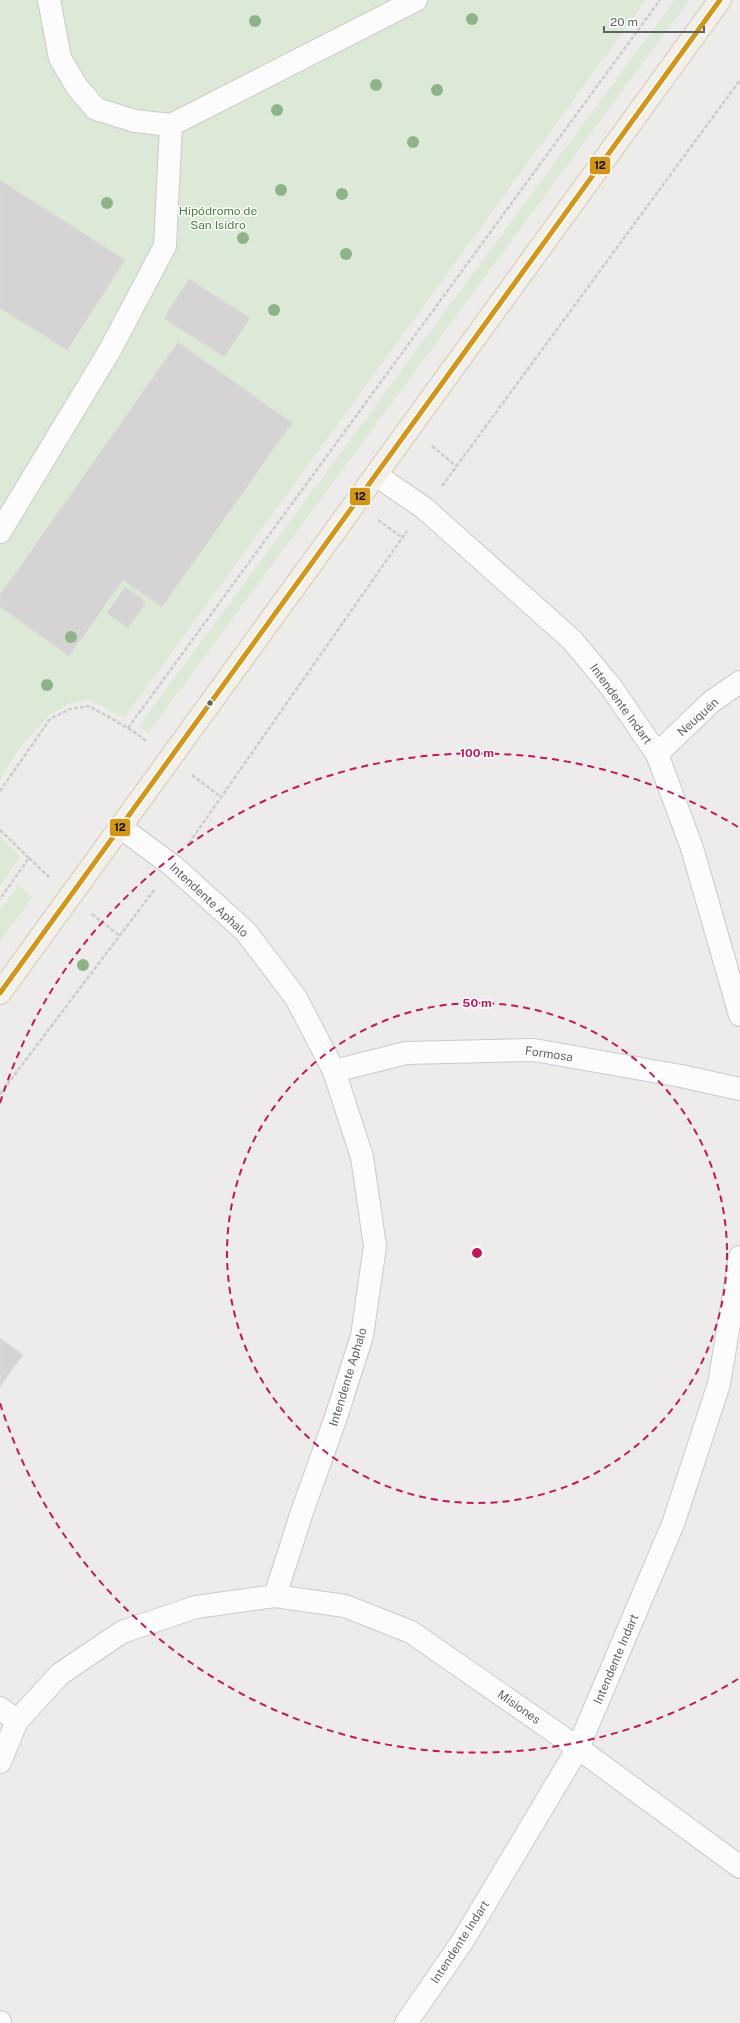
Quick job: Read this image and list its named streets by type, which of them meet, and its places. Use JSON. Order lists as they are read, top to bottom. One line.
{"streets":{"street":["Intendente Indart","Neuquén","Intendente Aphalo","Formosa","Misiones"]},"crossings":[["Intendente Indart","Neuquén"],["Intendente Indart","Misiones"],["Intendente Aphalo","Formosa"],["Intendente Aphalo","Misiones"]],"parks":["Hipódromo de San Isidro"],"lines":["transit line 12"],"scale_bar":"20 m","rings":["100 m","50 m"]}
